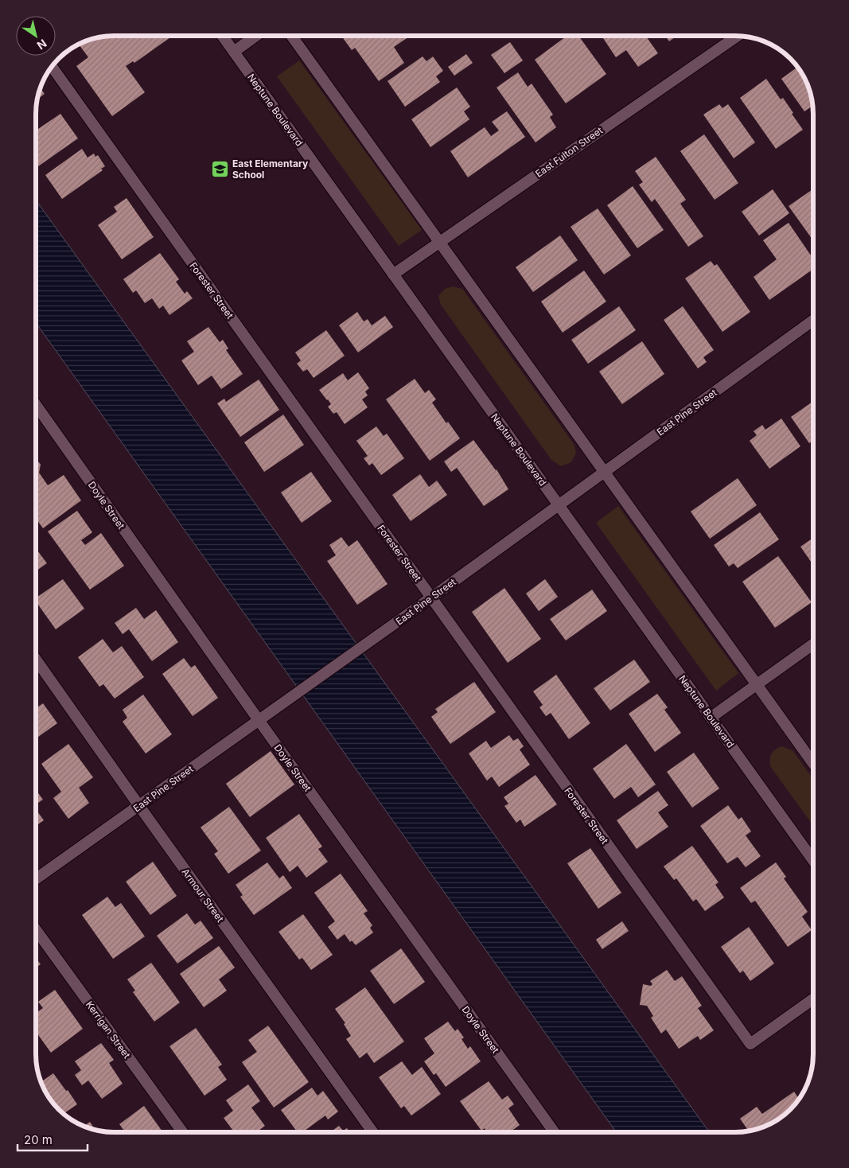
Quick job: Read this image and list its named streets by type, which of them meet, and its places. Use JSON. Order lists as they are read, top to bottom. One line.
{"streets":{"street":["Neptune Boulevard","East Fulton Street","Forester Street","East Pine Street","Doyle Street","Armour Street","Kerrigan Street"]},"crossings":[["Neptune Boulevard","East Fulton Street"],["Neptune Boulevard","East Pine Street"],["Forester Street","East Pine Street"],["East Pine Street","Doyle Street"],["East Pine Street","Armour Street"]],"places":{"school or university":["East Elementary School"]},"scale_bar":"20 m","north":"bottom right"}
